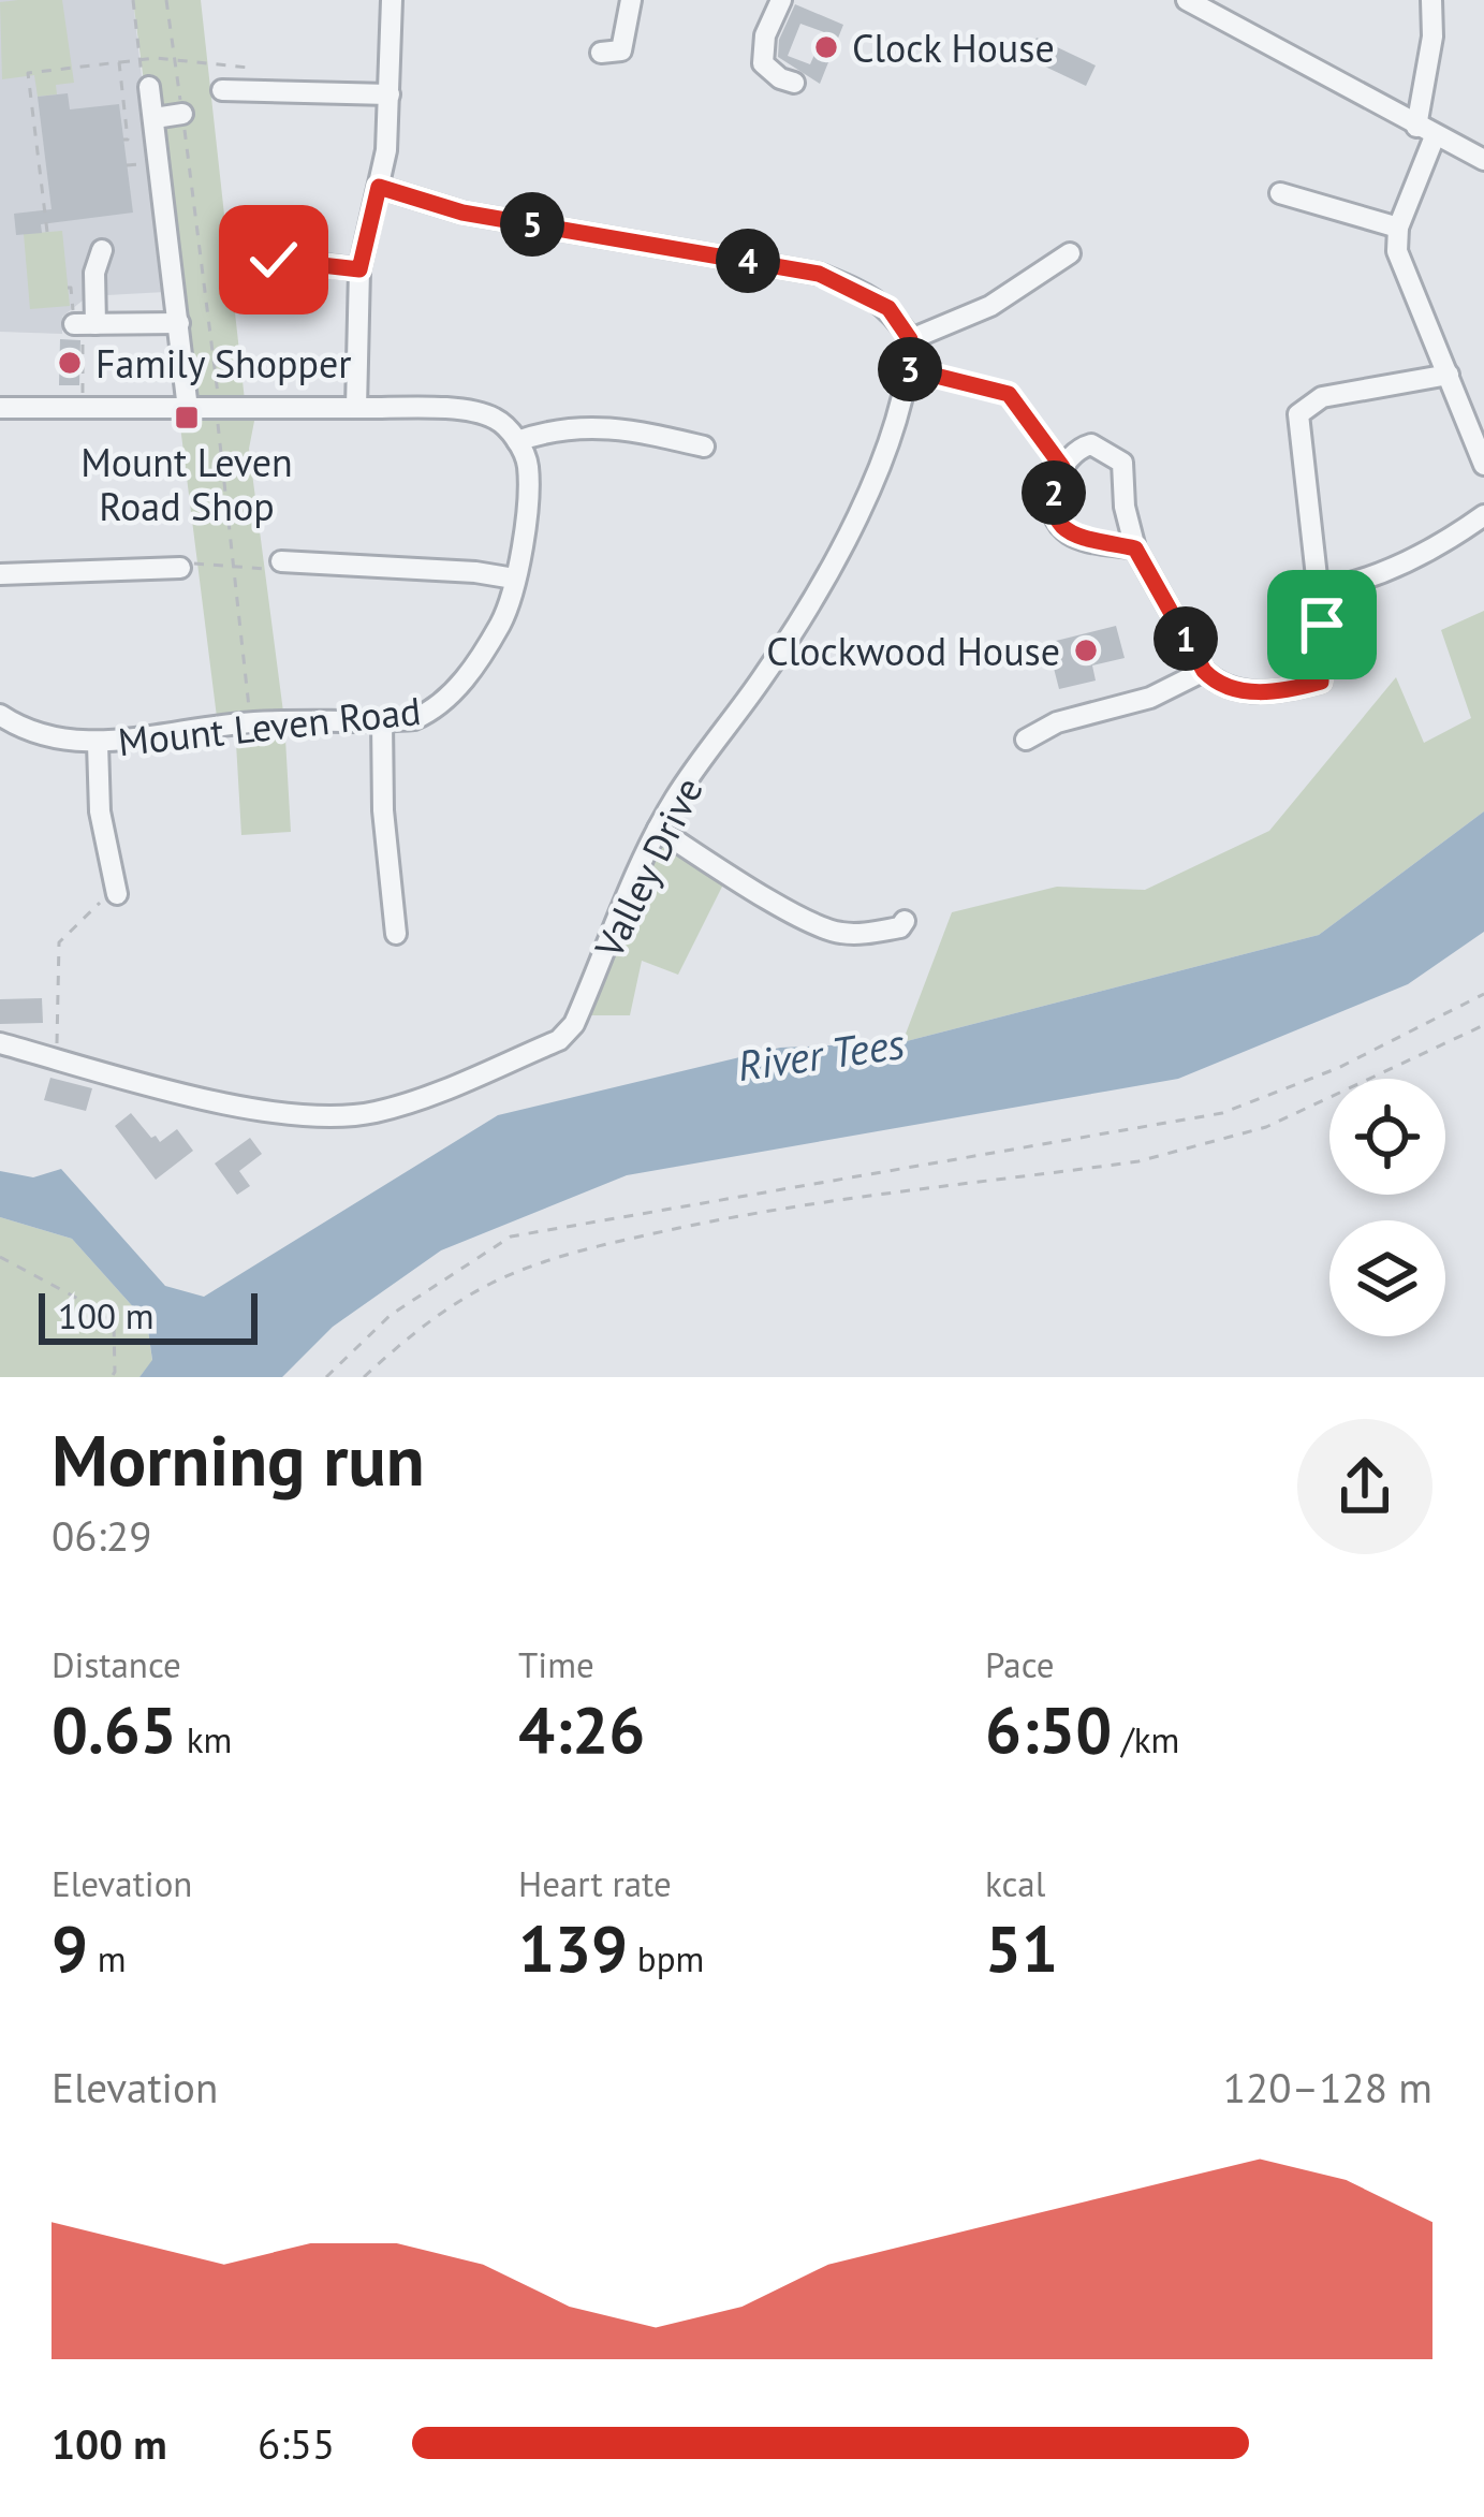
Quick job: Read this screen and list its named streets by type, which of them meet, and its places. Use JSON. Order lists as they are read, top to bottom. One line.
{"streets":{"street":["Mount Leven Road","Valley Drive"]},"water":["River Tees"],"places":{"other":["Clock House","Family Shopper","Clockwood House"],"transit":["Mount Leven Road Shop"]},"scale_bar":"100 m","page":{"pins":["5","4","3","2","1"],"scale":"100 m","heading":["Morning run","06:29"],"stats":[["Distance","0.65 km"],["Time","4:26"],["Pace","6:50 /km"],["Elevation","9 m"],["Heart rate","139 bpm"],["kcal","51"]],"chart":["Elevation","120–128 m"],"list":[{"name":"100 m","note":"6:55"}]}}
